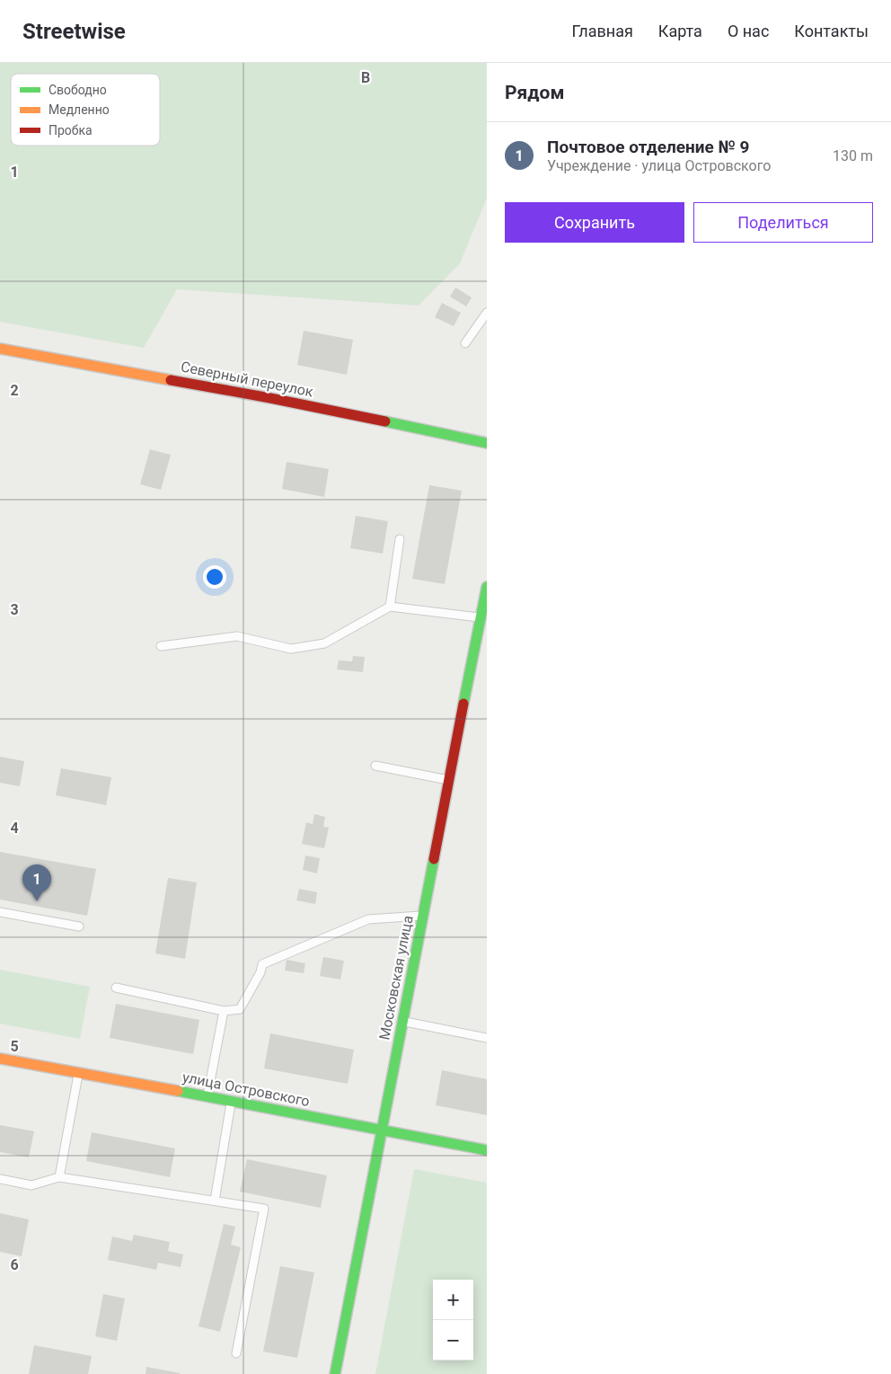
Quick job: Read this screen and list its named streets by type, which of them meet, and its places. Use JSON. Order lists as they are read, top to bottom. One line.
{"streets":{"main road":["Северный переулок","Московская улица","улица Островского"]},"crossings":[["Московская улица","улица Островского"]],"legend":["Свободно","Медленно","Пробка"],"page":{"header":"Streetwise","nav":["Главная","Карта","О нас","Контакты"],"heading":"Рядом","list":[{"mark":"1","name":"Почтовое отделение № 9","note":"Учреждение · улица Островского","value":"130 m"}],"buttons":["Сохранить","Поделиться"],"pins":"1","map_buttons":["+","−"]},"grid":{"columns":["B"],"rows":["1","2","3","4","5","6"]}}
